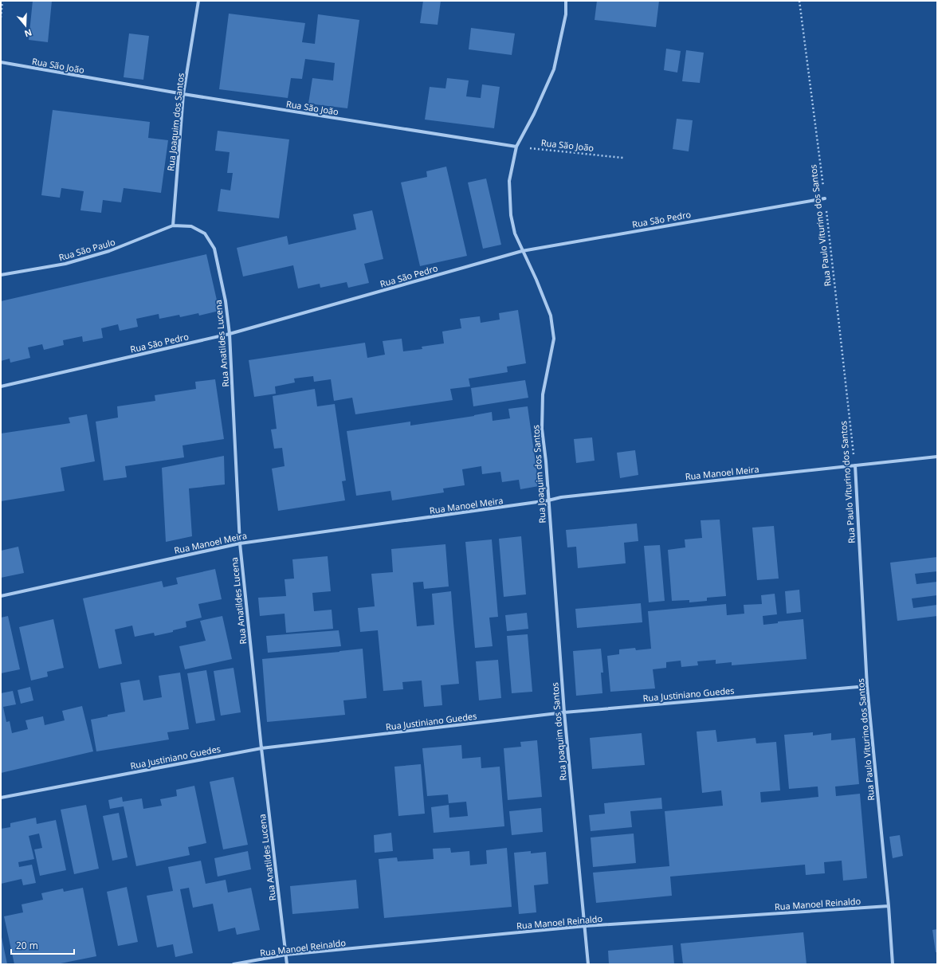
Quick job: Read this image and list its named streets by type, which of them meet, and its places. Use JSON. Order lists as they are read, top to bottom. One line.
{"streets":{"street":["Rua São João","Rua Joaquim dos Santos","Rua São Pedro","Rua Paulo Viturino dos Santos","Rua São Paulo","Rua Anatildes Lucena","Rua Manoel Meira","Rua Justiniano Guedes","Rua Manoel Reinaldo"]},"crossings":[["Rua São João","Rua Joaquim dos Santos"],["Rua Joaquim dos Santos","Rua São Pedro"],["Rua Joaquim dos Santos","Rua São Paulo"],["Rua Joaquim dos Santos","Rua Anatildes Lucena"],["Rua Joaquim dos Santos","Rua Manoel Meira"],["Rua Joaquim dos Santos","Rua Justiniano Guedes"],["Rua Joaquim dos Santos","Rua Manoel Reinaldo"],["Rua São Pedro","Rua Paulo Viturino dos Santos"],["Rua São Pedro","Rua Anatildes Lucena"],["Rua Paulo Viturino dos Santos","Rua Manoel Meira"],["Rua Paulo Viturino dos Santos","Rua Justiniano Guedes"],["Rua Paulo Viturino dos Santos","Rua Manoel Reinaldo"],["Rua São Paulo","Rua Anatildes Lucena"],["Rua Anatildes Lucena","Rua Manoel Meira"],["Rua Anatildes Lucena","Rua Justiniano Guedes"],["Rua Anatildes Lucena","Rua Manoel Reinaldo"]],"scale_bar":"20 m","north":"bottom"}
